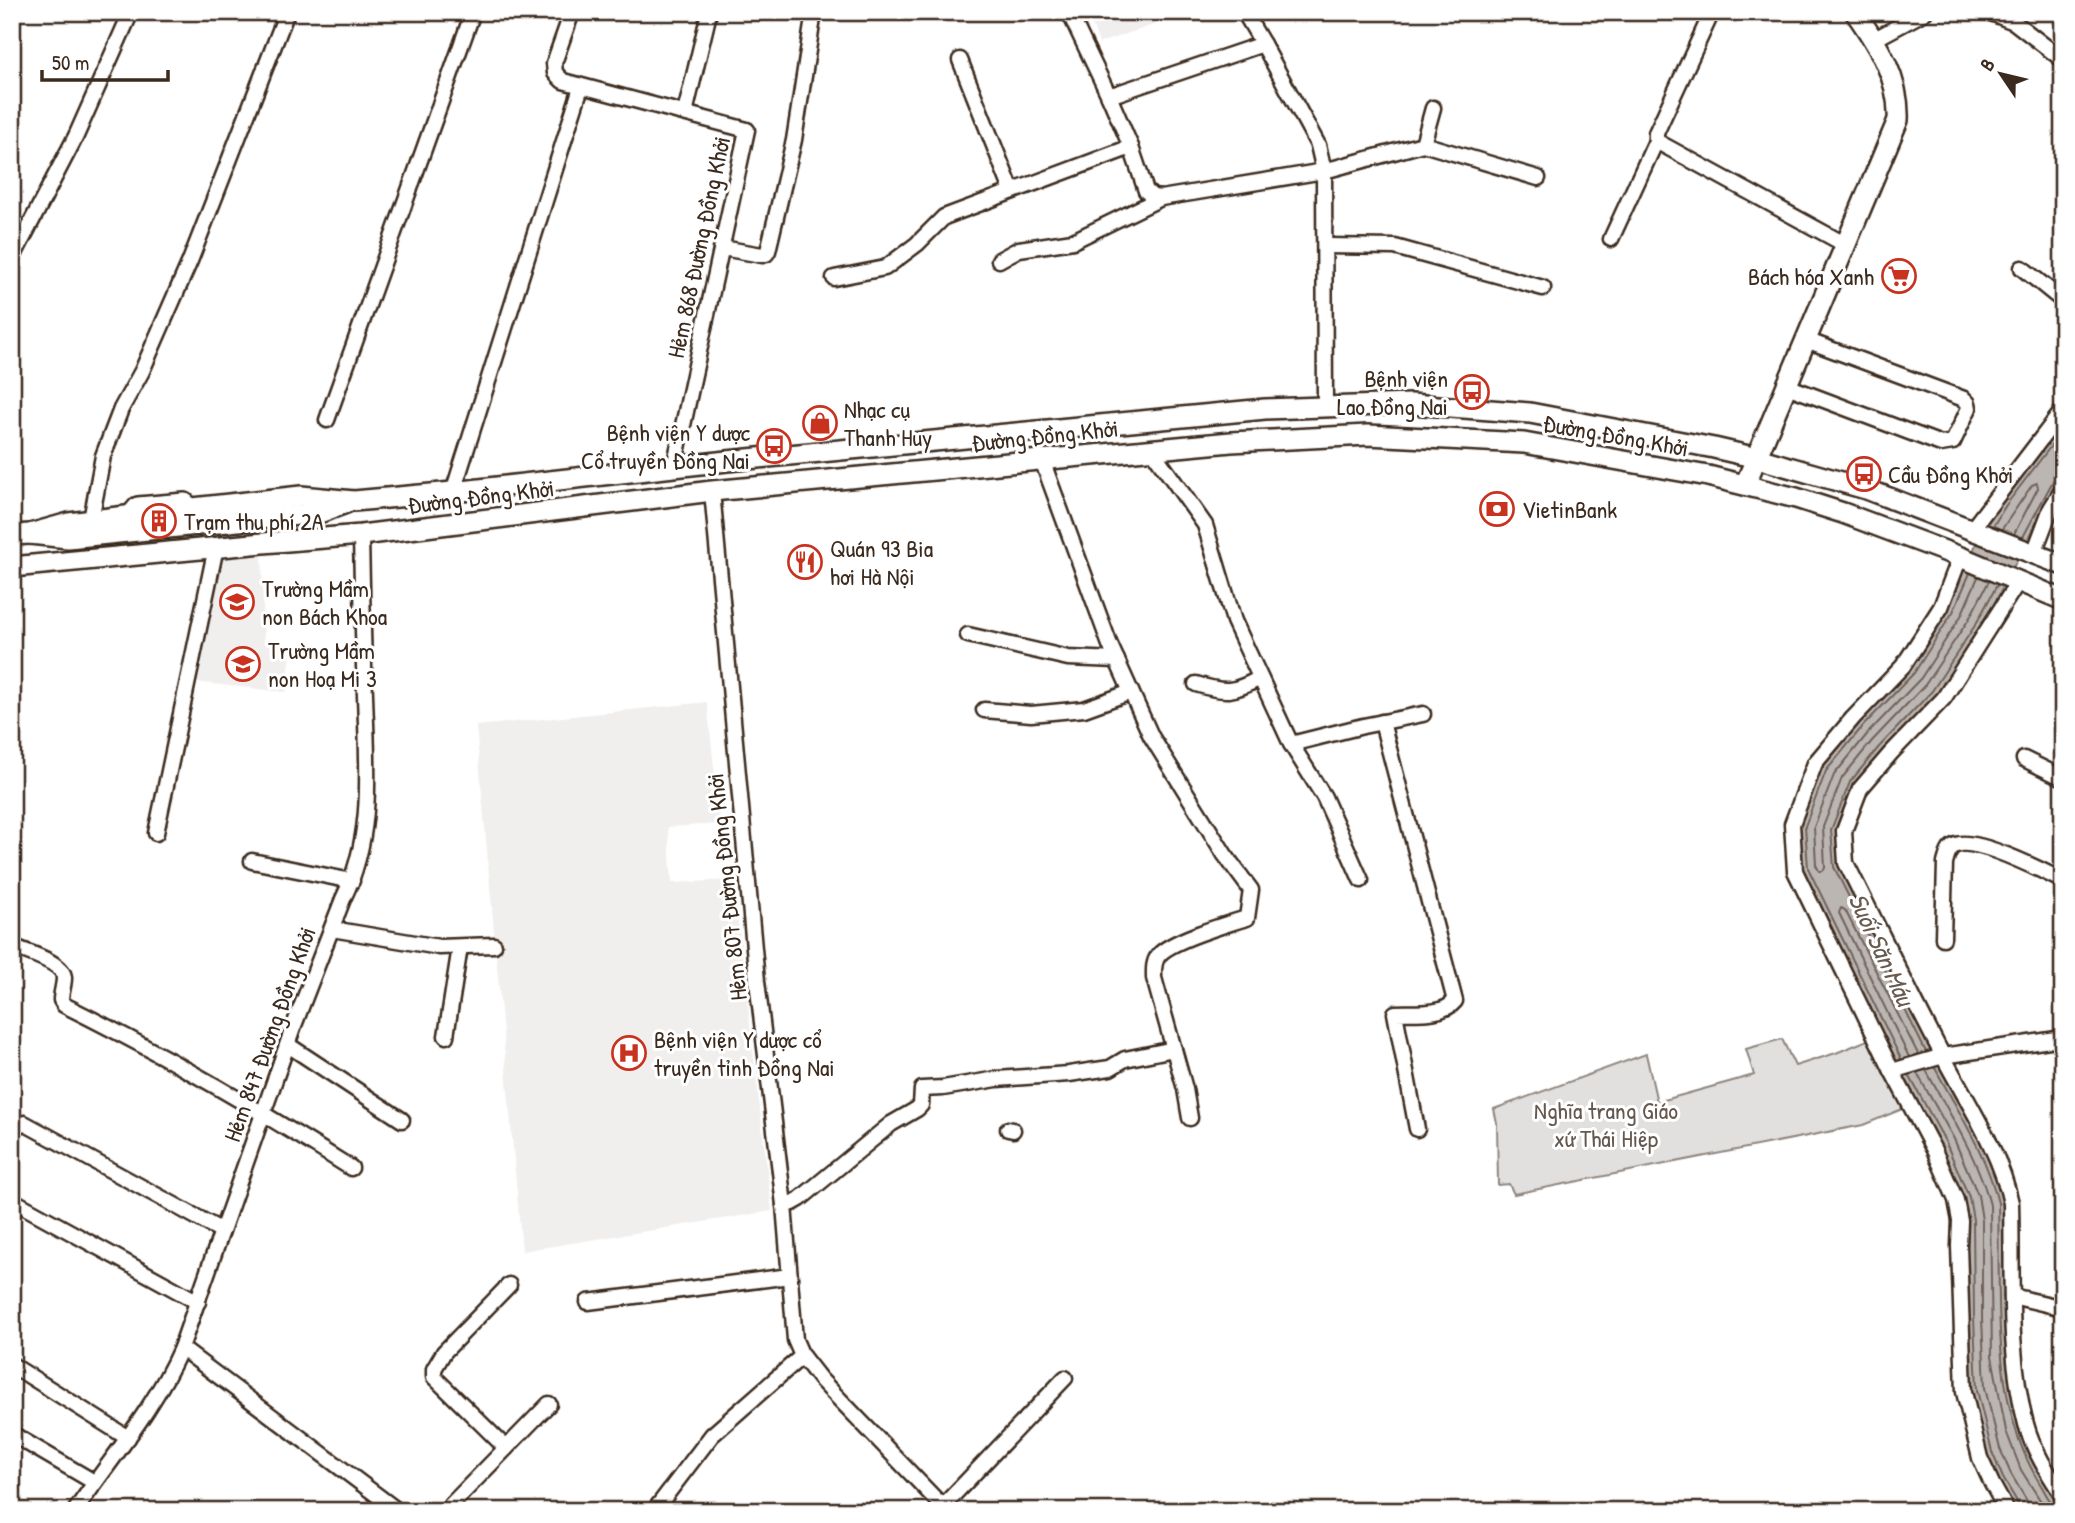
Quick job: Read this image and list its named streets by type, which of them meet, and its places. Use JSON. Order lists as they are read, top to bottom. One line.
{"streets":{"main road":["Đường Đồng Khởi"],"street":["Hẻm 868 Đường Đồng Khởi","Hẻm 807 Đường Đồng Khởi","Hẻm 847 Đường Đồng Khởi"]},"crossings":[["Hẻm 868 Đường Đồng Khởi","Đường Đồng Khởi"],["Đường Đồng Khởi","Hẻm 807 Đường Đồng Khởi"],["Đường Đồng Khởi","Hẻm 847 Đường Đồng Khởi"]],"water":["Suối Săn Máu"],"parks":["Nghĩa trang Giáo xứ Thái Hiệp"],"places":{"supermarket":["Bách hóa Xanh"],"bus stop":["Bệnh viện Lao Đồng Nai","Bệnh viện Y dược Cổ truyền Đồng Nai","Cầu Đồng Khởi"],"shop":["Nhạc cụ Thanh Huy"],"bank":["VietinBank"],"building":["Trạm thu phí 2A"],"restaurant":["Quán 93 Bia hơi Hà Nội"],"school or university":["Trường Mầm non Bách Khoa","Trường Mầm non Hoạ Mi 3"],"hospital":["Bệnh viện Y dược cổ truyền tỉnh Đồng Nai"]},"scale_bar":"50 m","north":"top left"}
